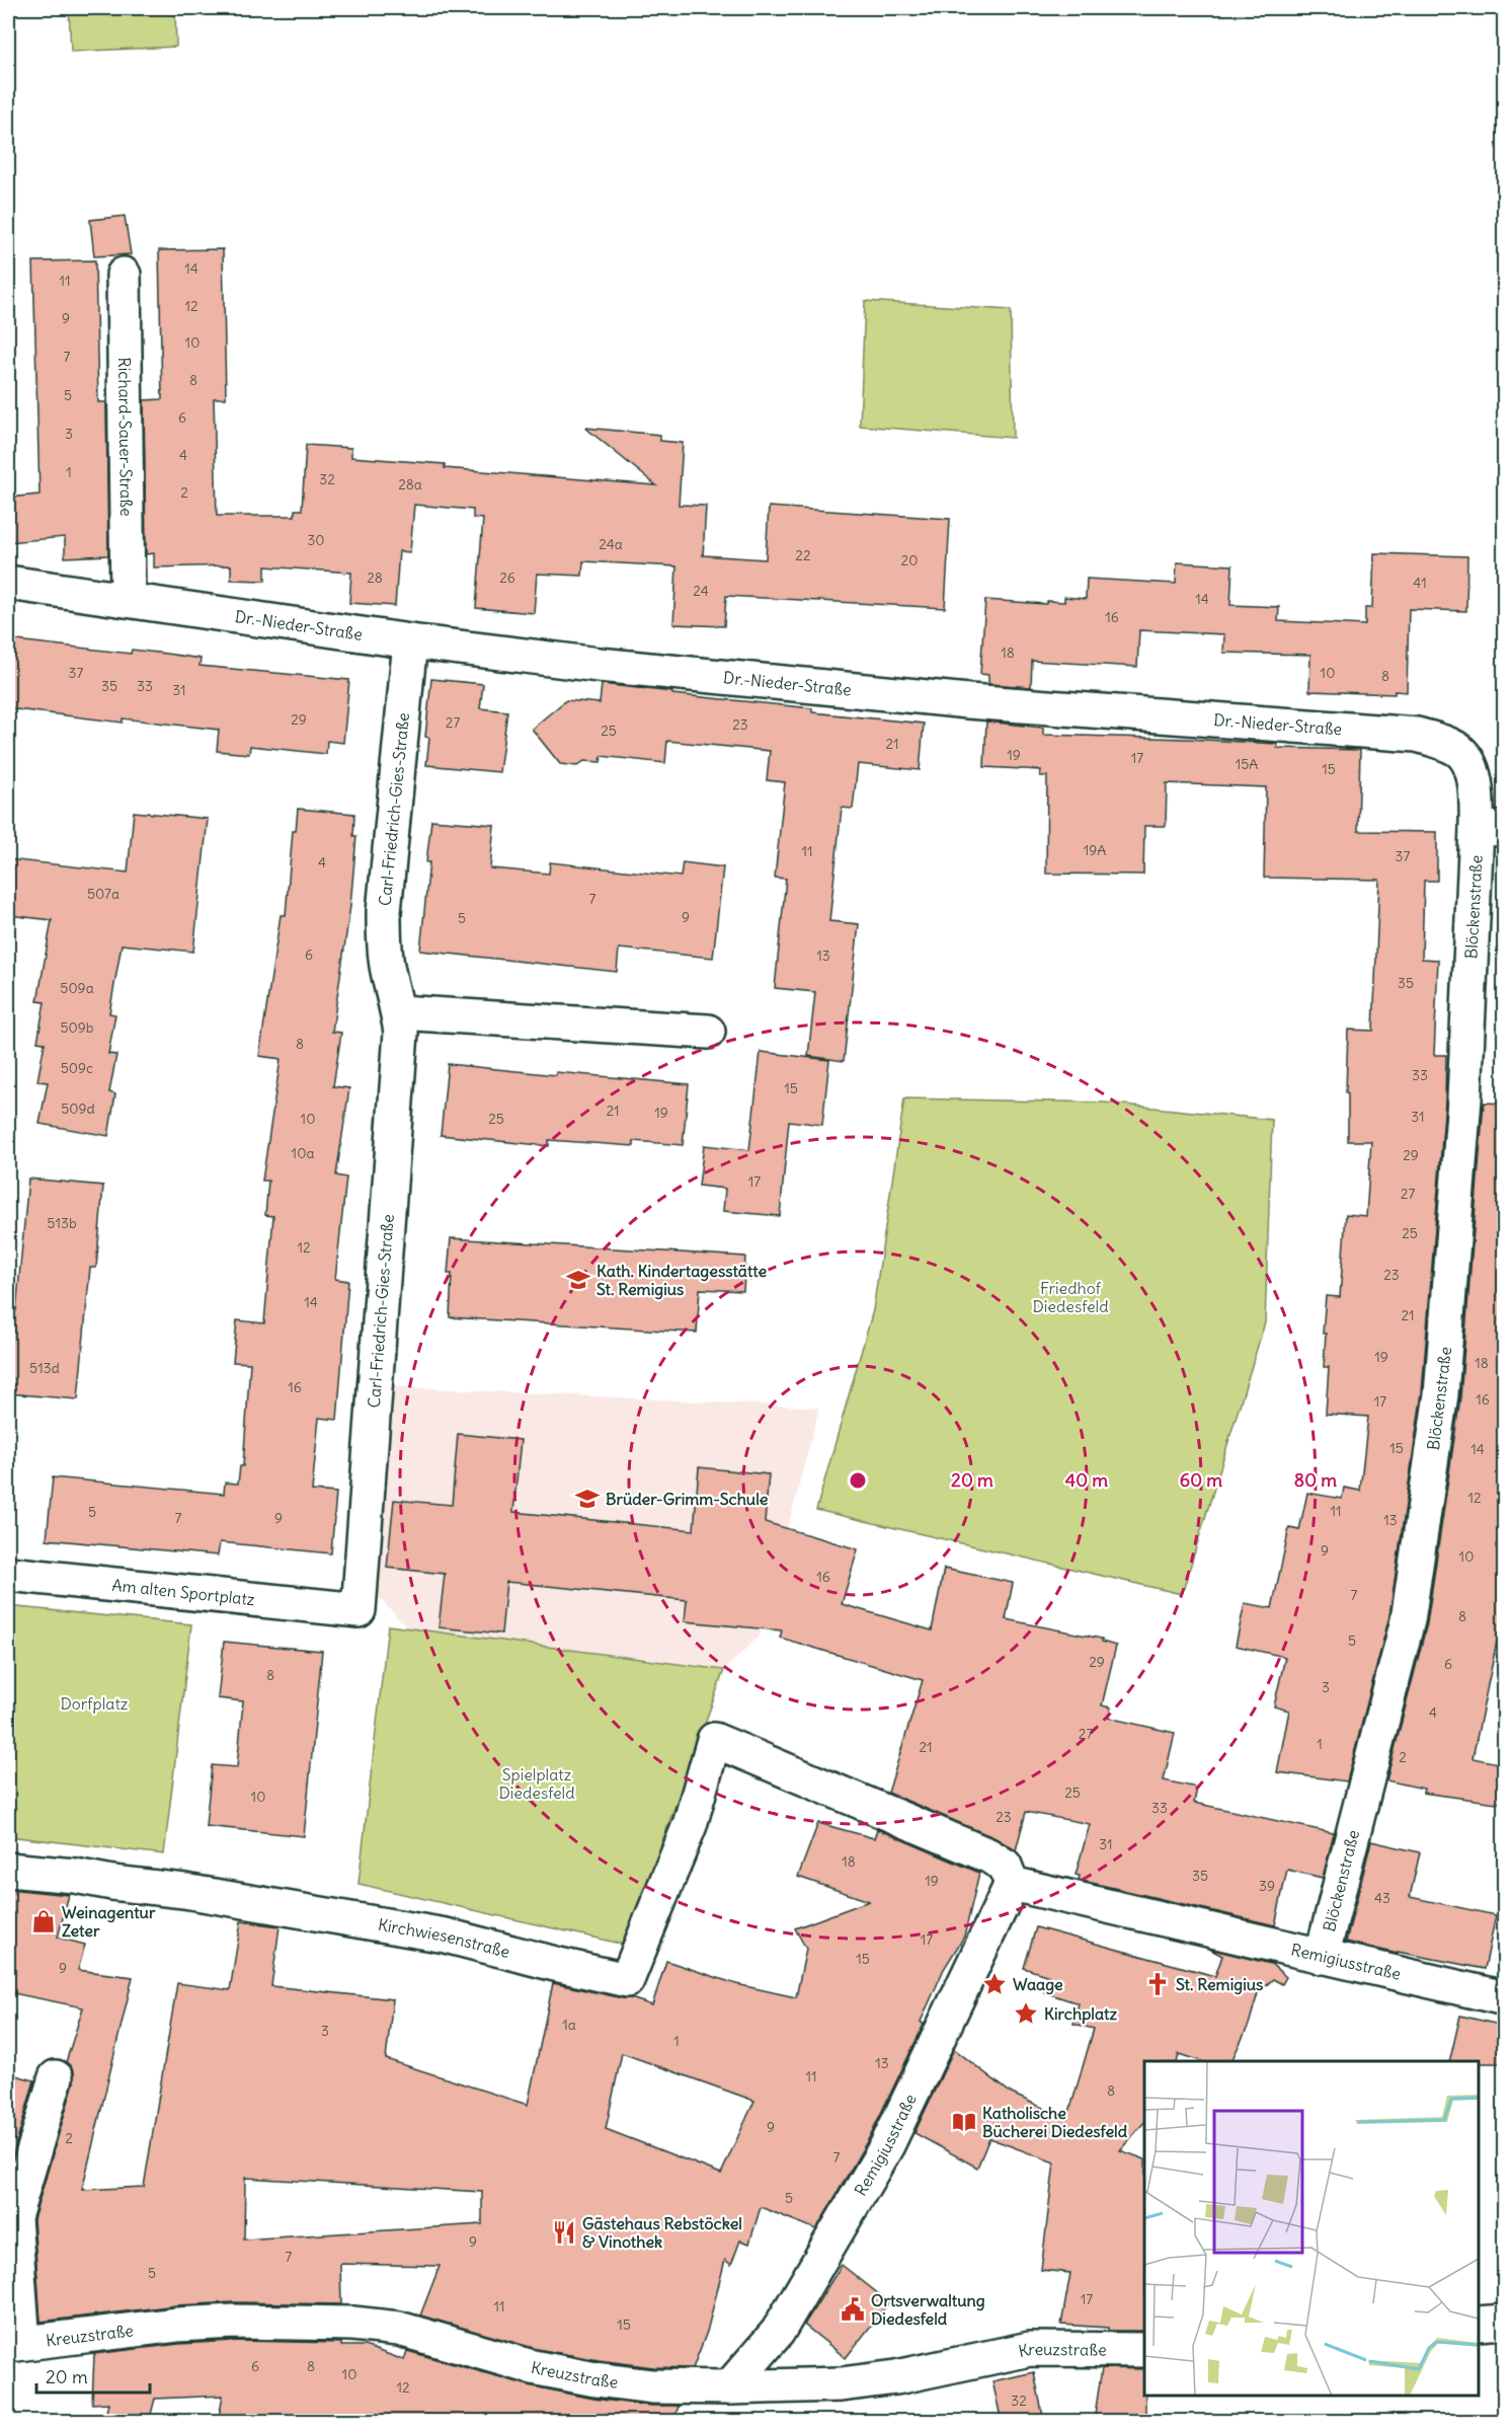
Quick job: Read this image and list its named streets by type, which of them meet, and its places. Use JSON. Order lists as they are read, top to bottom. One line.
{"streets":{"street":["Richard-Sauer-Straße","Dr.-Nieder-Straße","Carl-Friedrich-Gies-Straße","Blöckenstraße","Am alten Sportplatz","Kirchwiesenstraße","Remigiusstraße","Kreuzstraße"]},"crossings":[["Richard-Sauer-Straße","Dr.-Nieder-Straße"],["Dr.-Nieder-Straße","Carl-Friedrich-Gies-Straße"],["Dr.-Nieder-Straße","Blöckenstraße"],["Carl-Friedrich-Gies-Straße","Am alten Sportplatz"],["Blöckenstraße","Remigiusstraße"],["Kirchwiesenstraße","Remigiusstraße"],["Remigiusstraße","Kreuzstraße"]],"parks":["Friedhof Diedesfeld","Dorfplatz","Spielplatz Diedesfeld"],"places":{"school or university":["Kath. Kindertagesstätte St. Remigius","Brüder-Grimm-Schule"],"shop":["Weinagentur Zeter"],"place":["Waage","Kirchplatz"],"church":["St. Remigius"],"library":["Katholische Bücherei Diedesfeld"],"restaurant":["Gästehaus Rebstöckel & Vinothek"],"public building":["Ortsverwaltung Diedesfeld"]},"house_numbers":["14","11","12","9","10","7","8","5","6","3","4","1","32","28a","2","30","24a","22","20","28","26","41","24","14","16","18","37","10","8","35","33","31","29","27","23","25","21","19","17","15A","15","19A","11","37","4","507a","7","9","5","6","13","35","509a","509b","8","509c","33","15","509d","21","19","31","10","25","10a","29","17","27","513b","25","12","23","14","21","19","18","513d","16","16","17","15","14","12","11","5","7","9","13","9","10","16","7","8","5","29","6","8","3","4","27","1","21","2","25","10","33","23","31","18","35","19","39","43","17","15","9","1a","3","1","13","11","8","9","2","7","5","9","7","5","17","11","15","6","8","10","12","32"],"scale_bar":"20 m","rings":["20 m","40 m","60 m","80 m"]}
